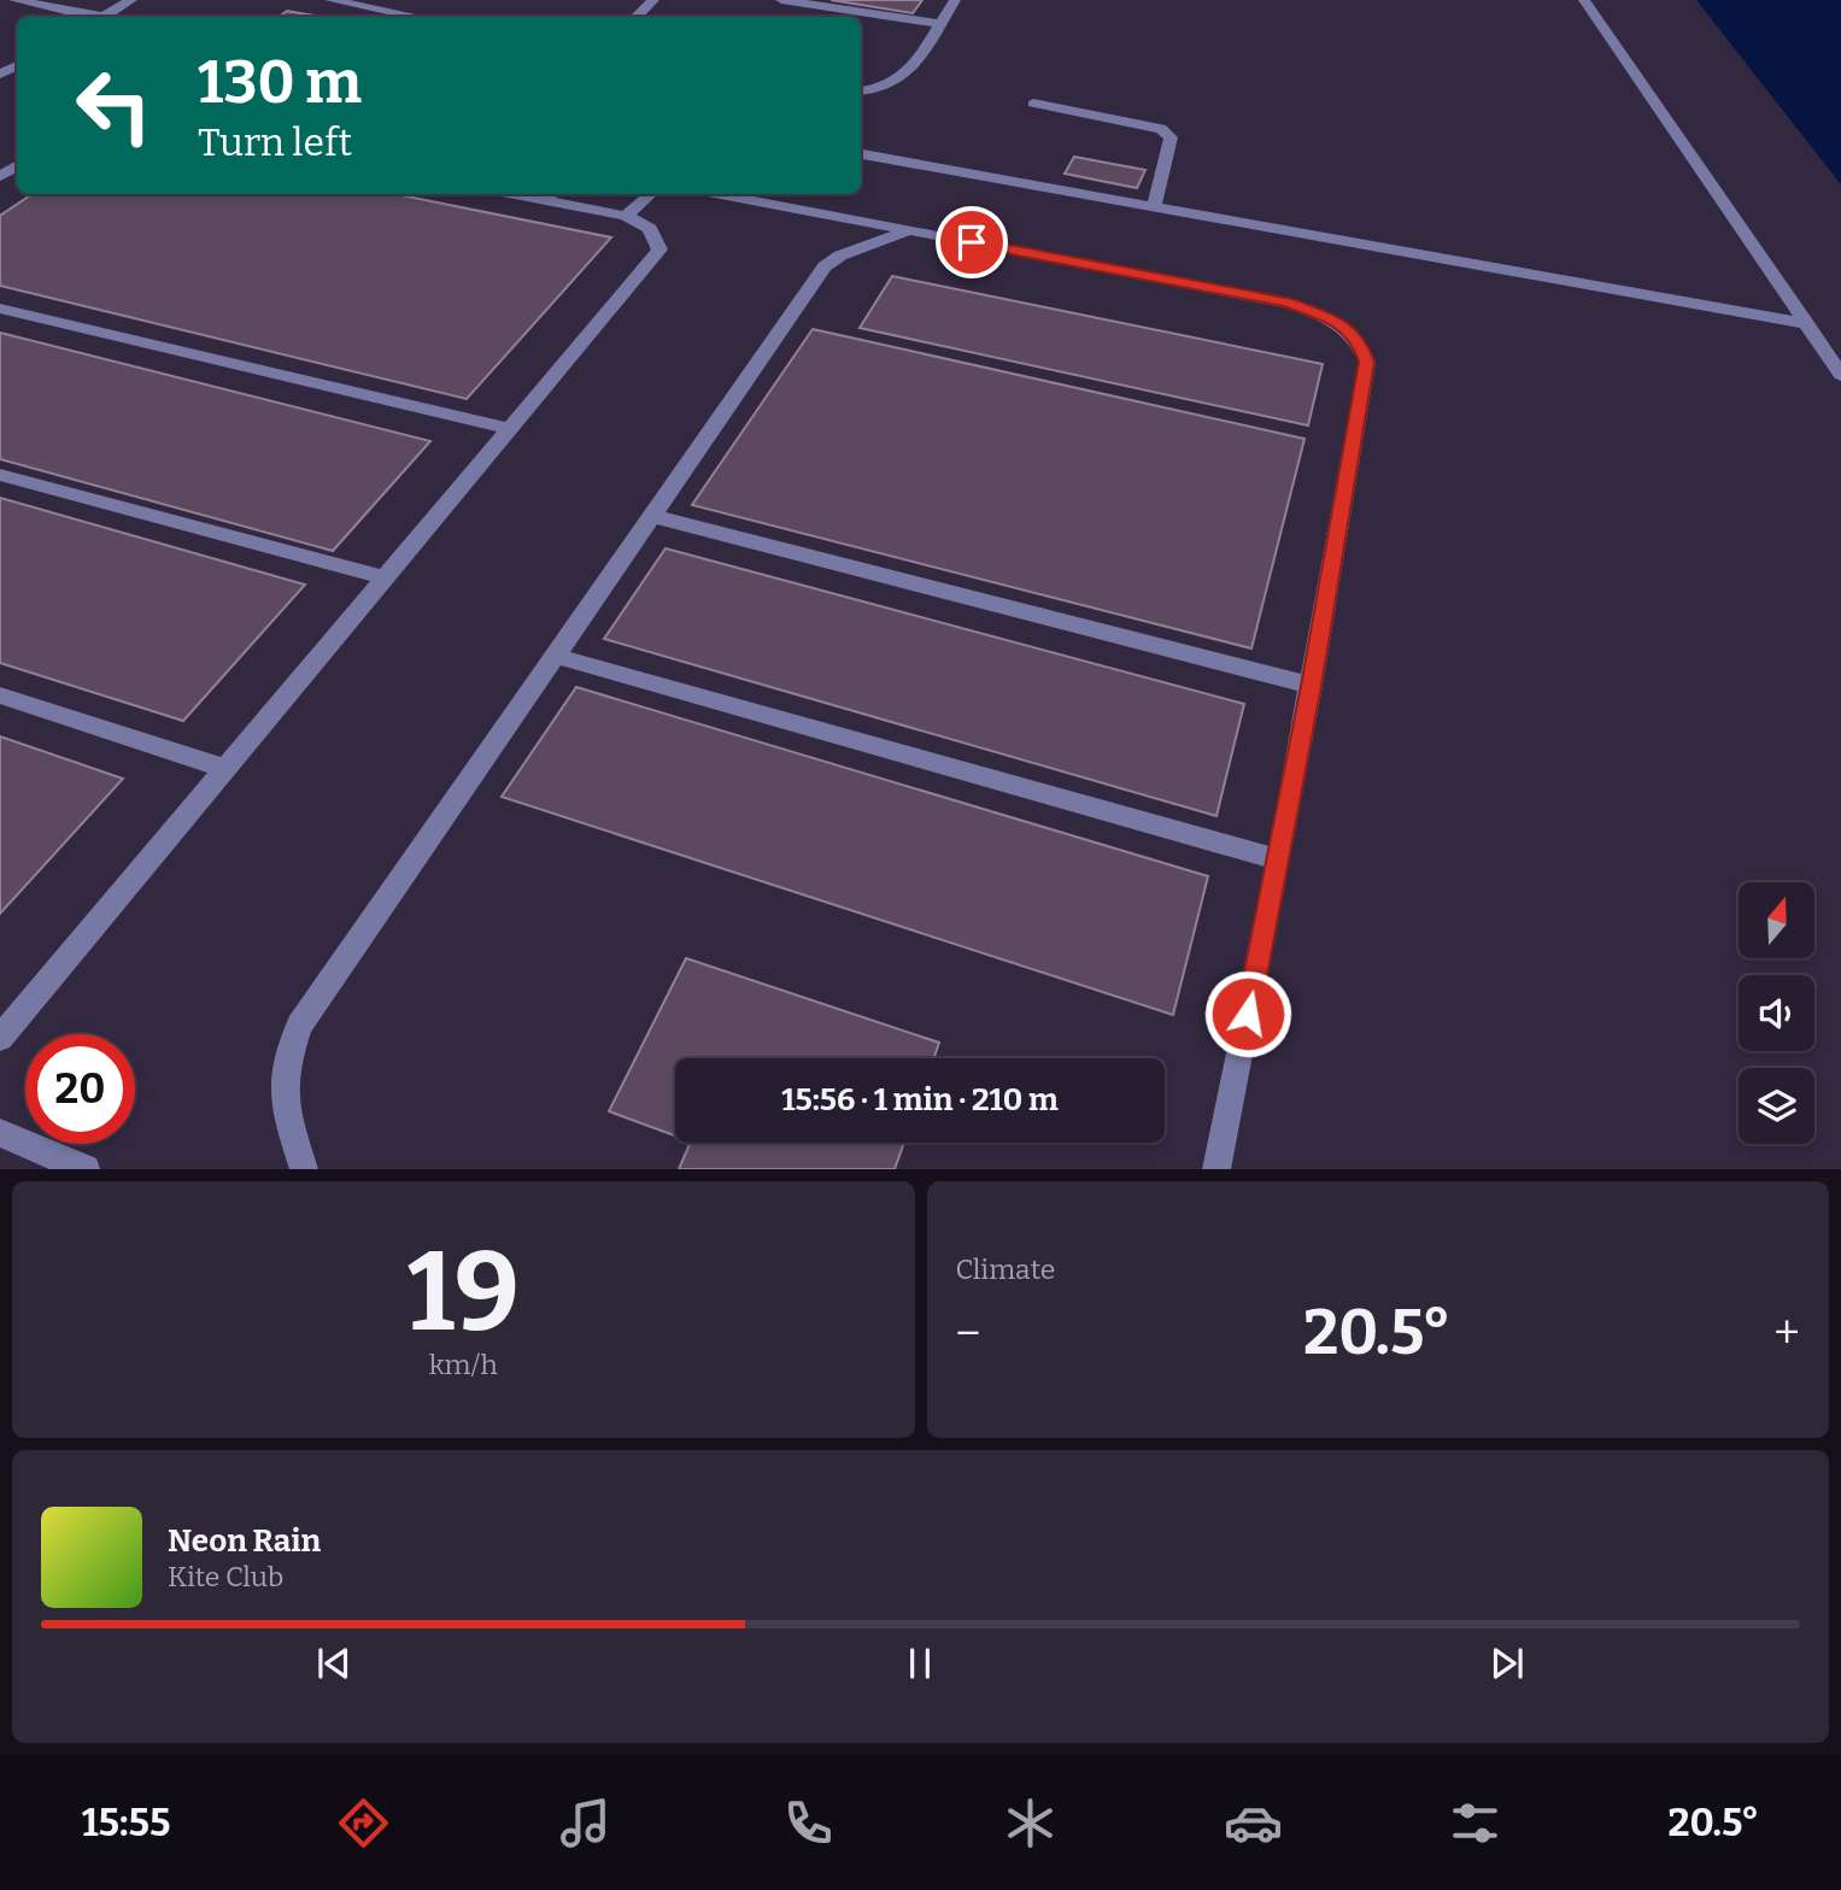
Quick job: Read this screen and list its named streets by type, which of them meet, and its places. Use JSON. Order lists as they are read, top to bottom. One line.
{"north":"top","page":{"turn":["130 m","Turn left"],"limit":"20","trip":"15:56 · 1 min · 210 m","tile":[["19","km/h"],"Climate"],"heat":["−","20.5°","+"],"song":["Neon Rain","Kite Club"],"tabs":["15:55","20.5°"]}}
